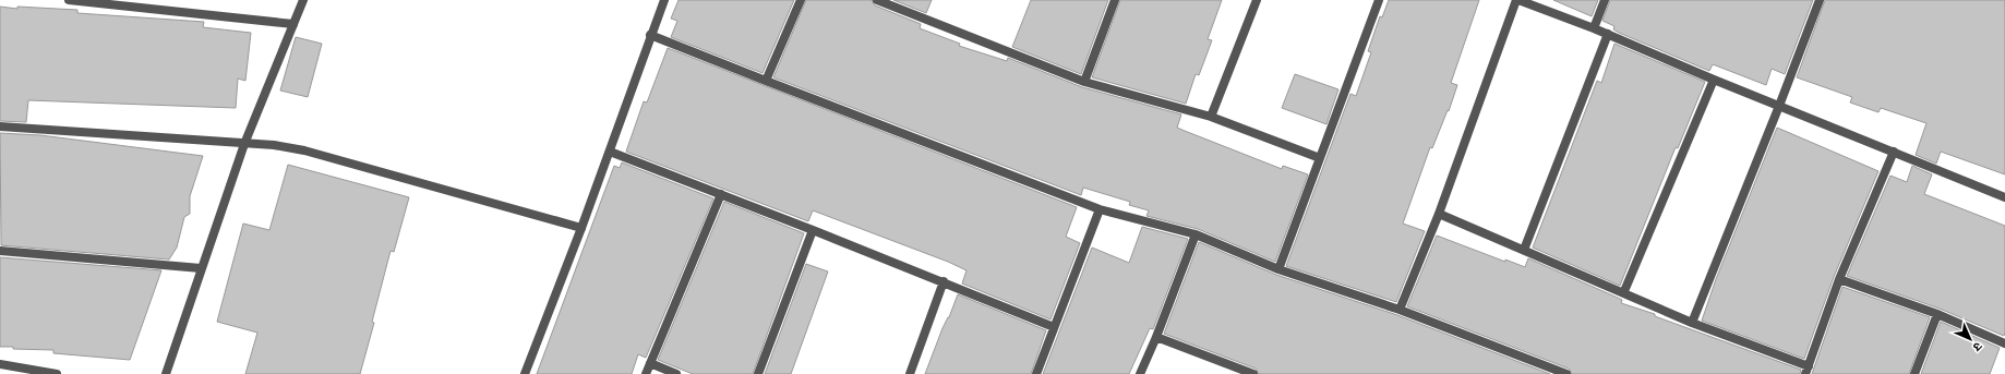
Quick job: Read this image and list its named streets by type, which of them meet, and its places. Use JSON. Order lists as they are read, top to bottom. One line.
{"north":"bottom right"}
